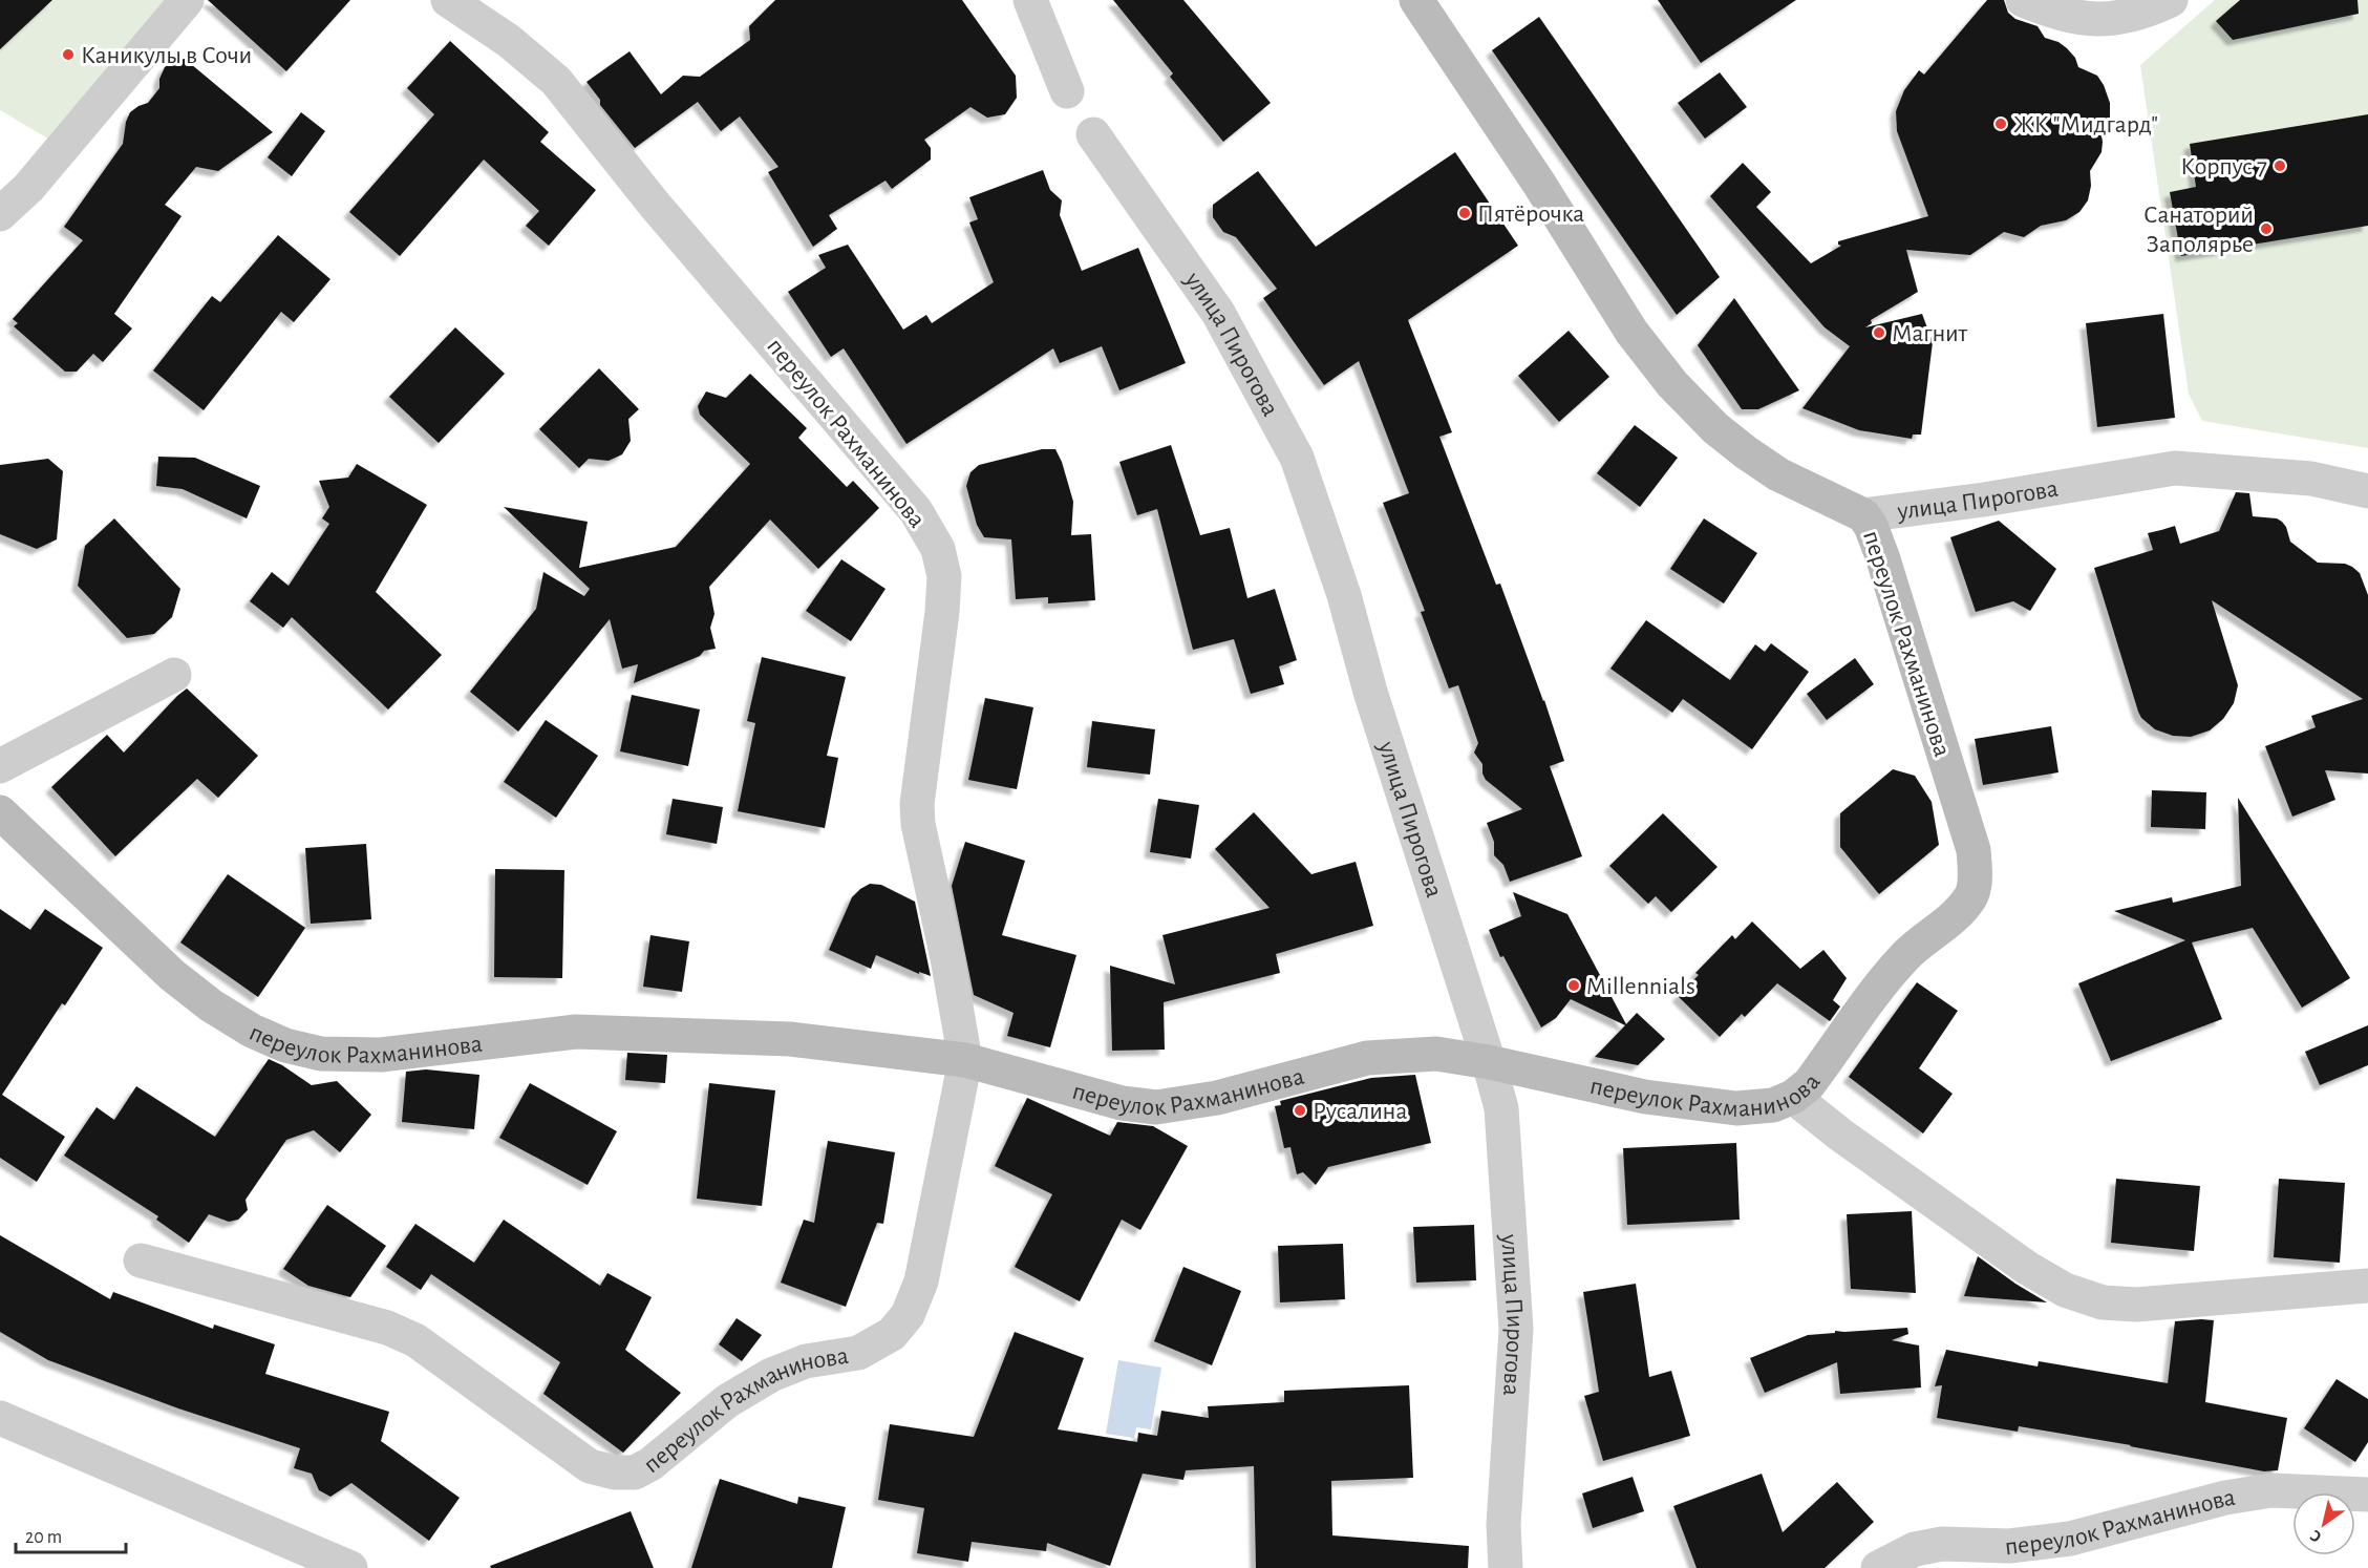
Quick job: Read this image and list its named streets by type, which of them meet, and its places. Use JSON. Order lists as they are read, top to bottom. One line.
{"streets":{"street":["улица Пирогова","переулок Рахманинова"]},"crossings":[["улица Пирогова","переулок Рахманинова"]],"places":["Каникулы в Сочи","ЖК \"Мидгард\"","Корпус 7","Пятёрочка","Санаторий Заполярье","Магнит","Millennials","Русалина"],"scale_bar":"20 m","north":"bottom left"}
